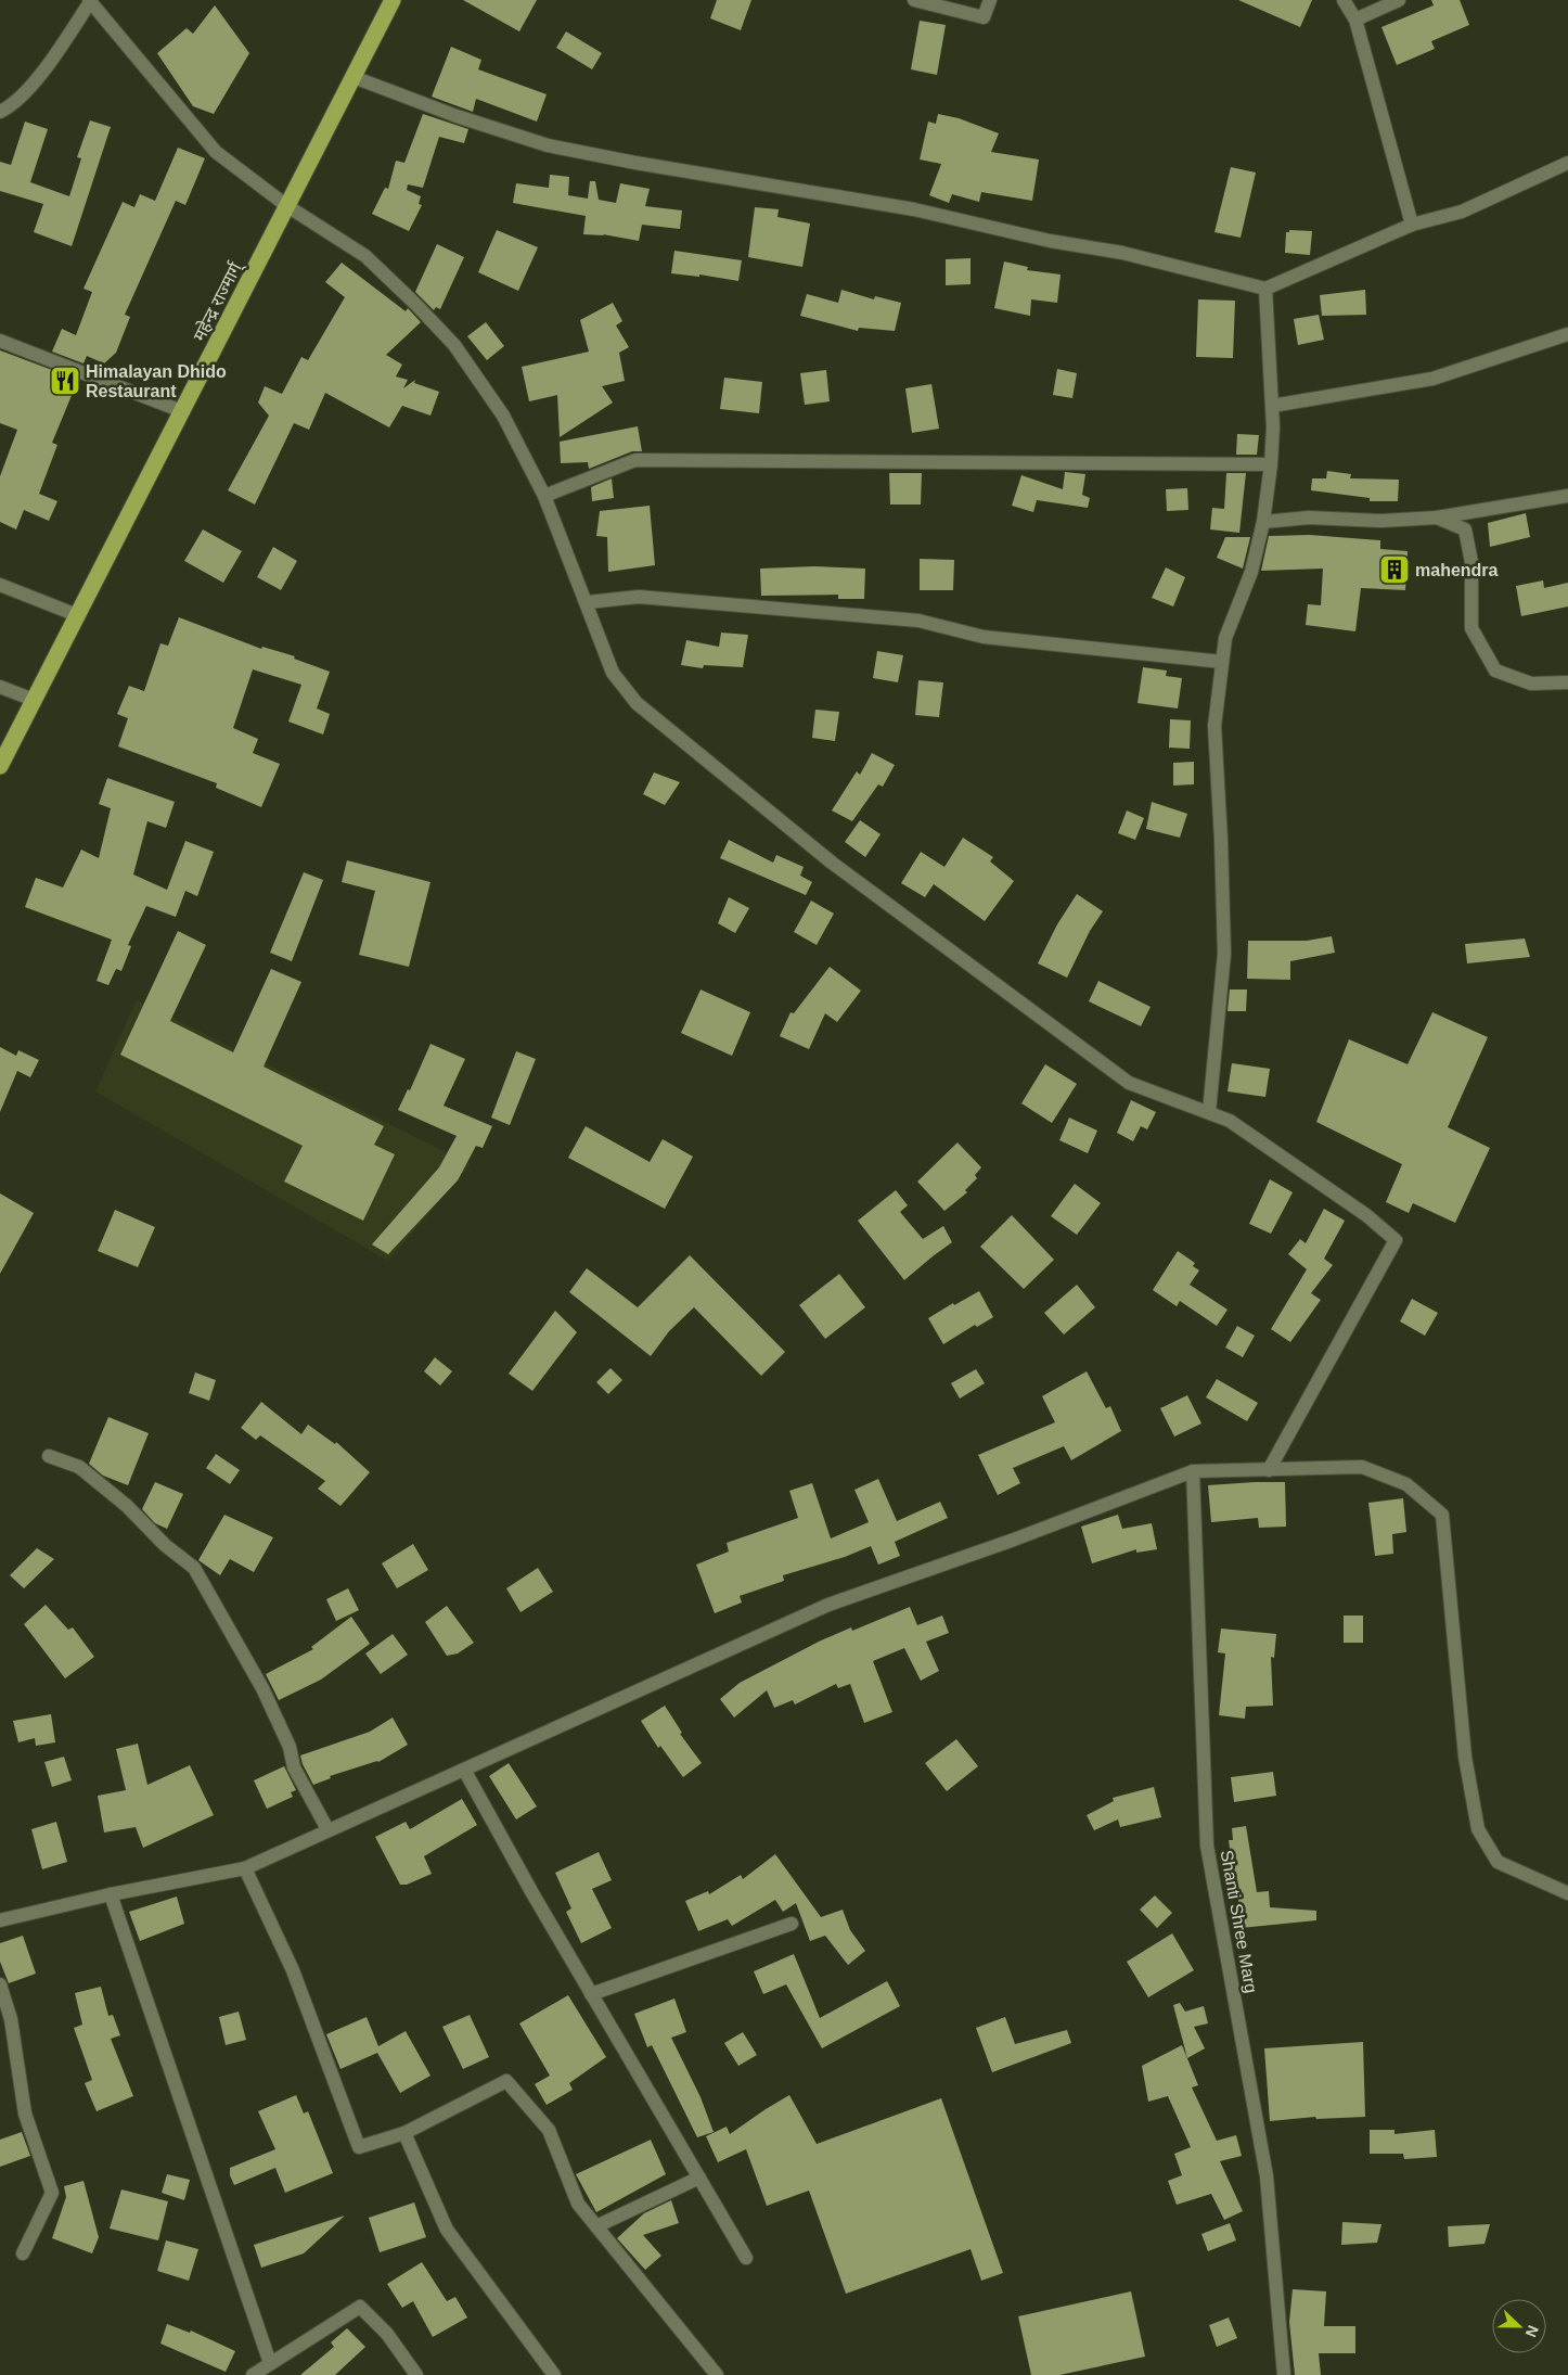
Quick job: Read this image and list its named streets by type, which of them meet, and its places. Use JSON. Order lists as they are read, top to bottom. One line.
{"streets":{"highway":["महेन्द्र राज्मार्ग्"],"street":["Shanti Shree Marg"]},"places":{"restaurant":["Himalayan Dhido Restaurant"],"building":["mahendra"]},"north":"right"}
